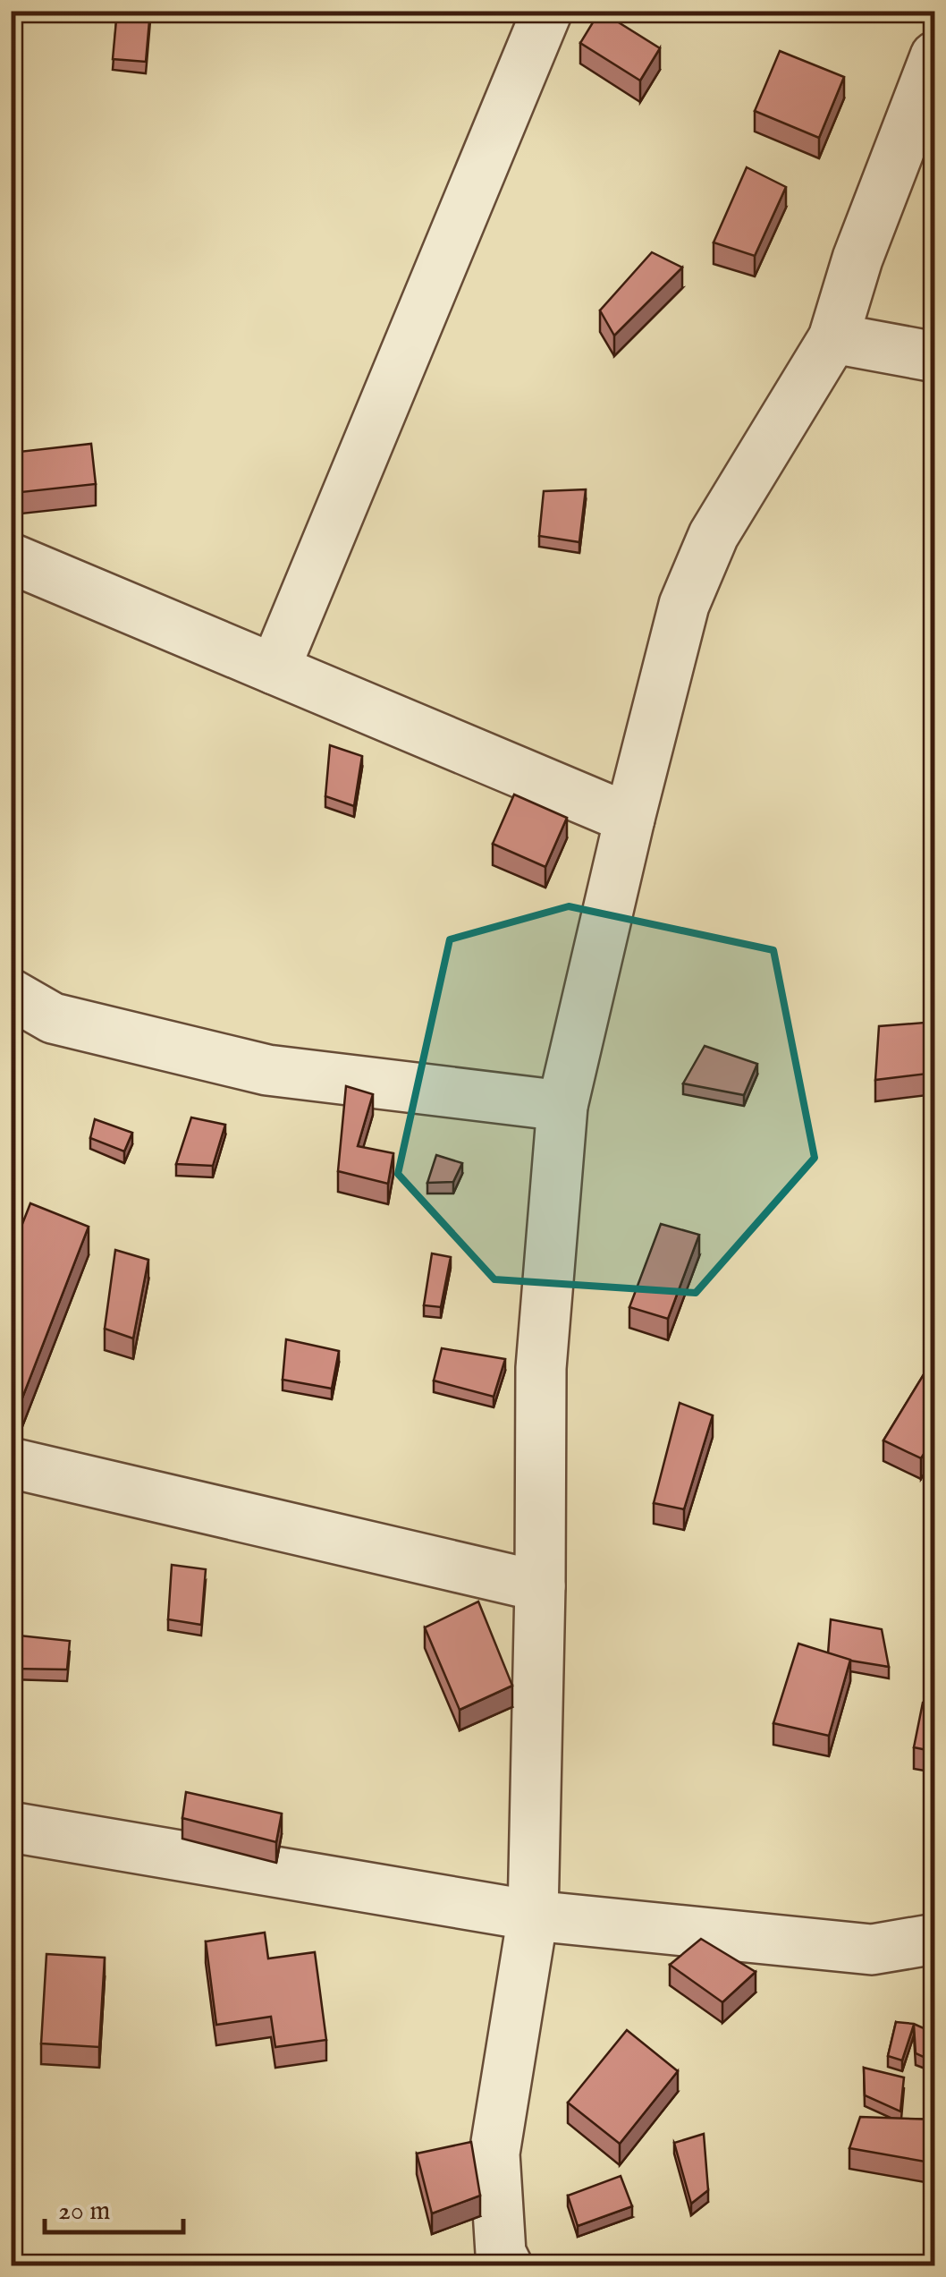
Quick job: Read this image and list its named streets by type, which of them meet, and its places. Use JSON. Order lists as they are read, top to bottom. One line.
{"scale_bar":"20 m"}
